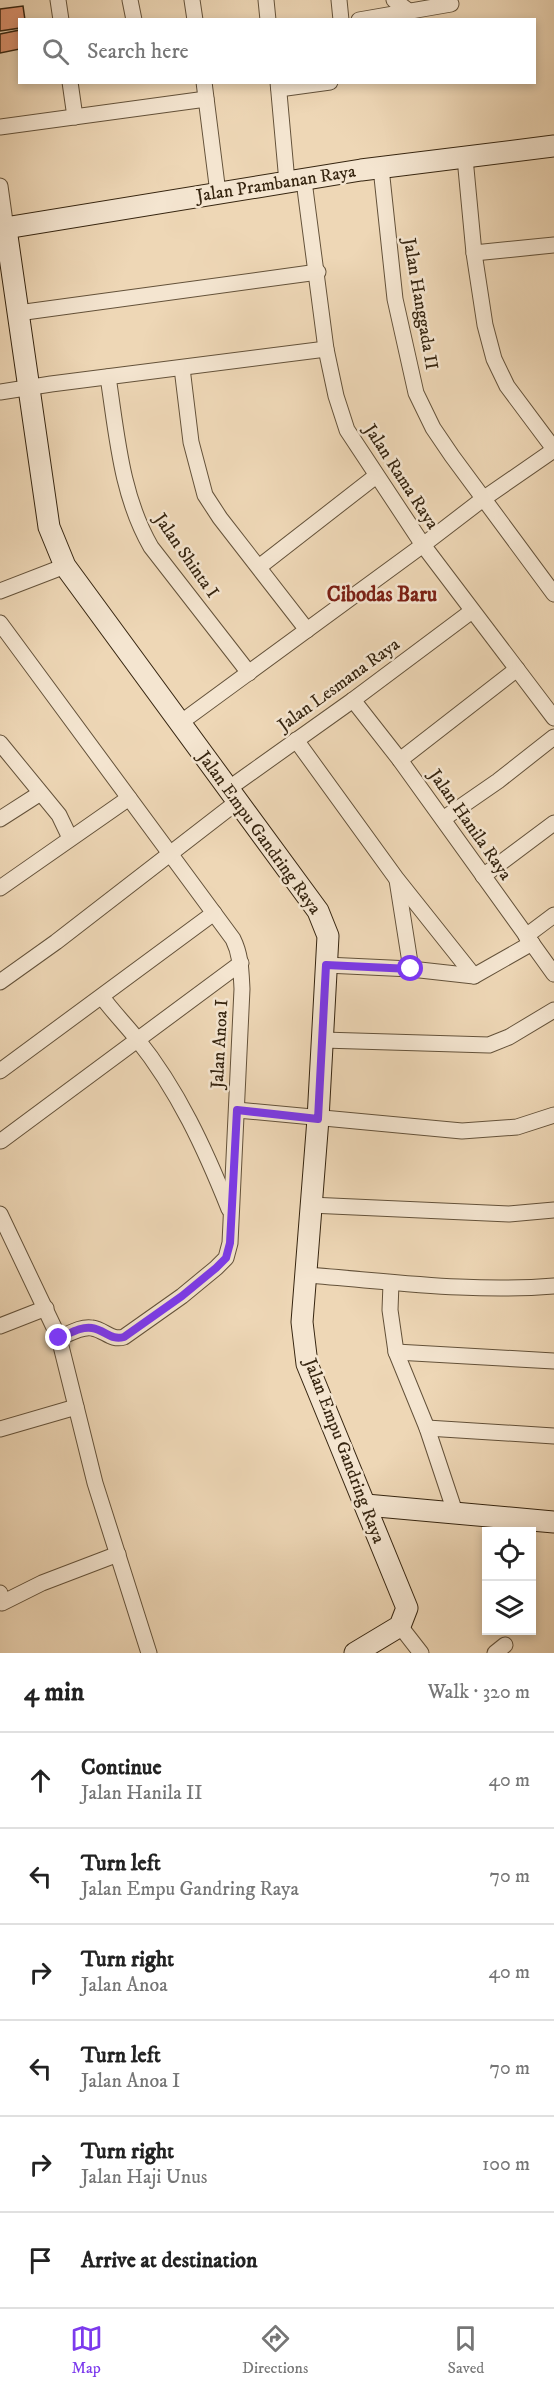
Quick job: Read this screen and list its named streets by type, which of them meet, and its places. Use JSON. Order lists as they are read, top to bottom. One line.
{"streets":{"street":["Jalan Prambanan Raya","Jalan Hanggada II","Jalan Rama Raya","Jalan Shinta I","Jalan Lesmana Raya","Jalan Hanila Raya","Jalan Empu Gandring Raya","Jalan Anoa I"]},"crossings":[["Jalan Prambanan Raya","Jalan Hanggada II"],["Jalan Prambanan Raya","Jalan Rama Raya"],["Jalan Prambanan Raya","Jalan Empu Gandring Raya"],["Jalan Rama Raya","Jalan Lesmana Raya"],["Jalan Lesmana Raya","Jalan Hanila Raya"],["Jalan Lesmana Raya","Jalan Empu Gandring Raya"],["Jalan Lesmana Raya","Jalan Anoa I"]],"districts":["Cibodas Baru"],"page":{"search":"Search here","heading":["4 min","Walk · 320 m"],"list":[["Continue","Jalan Hanila II","40 m"],["Turn left","Jalan Empu Gandring Raya","70 m"],["Turn right","Jalan Anoa","40 m"],["Turn left","Jalan Anoa I","70 m"],["Turn right","Jalan Haji Unus","100 m"],"Arrive at destination"],"nav":["Map","Directions","Saved"]}}
